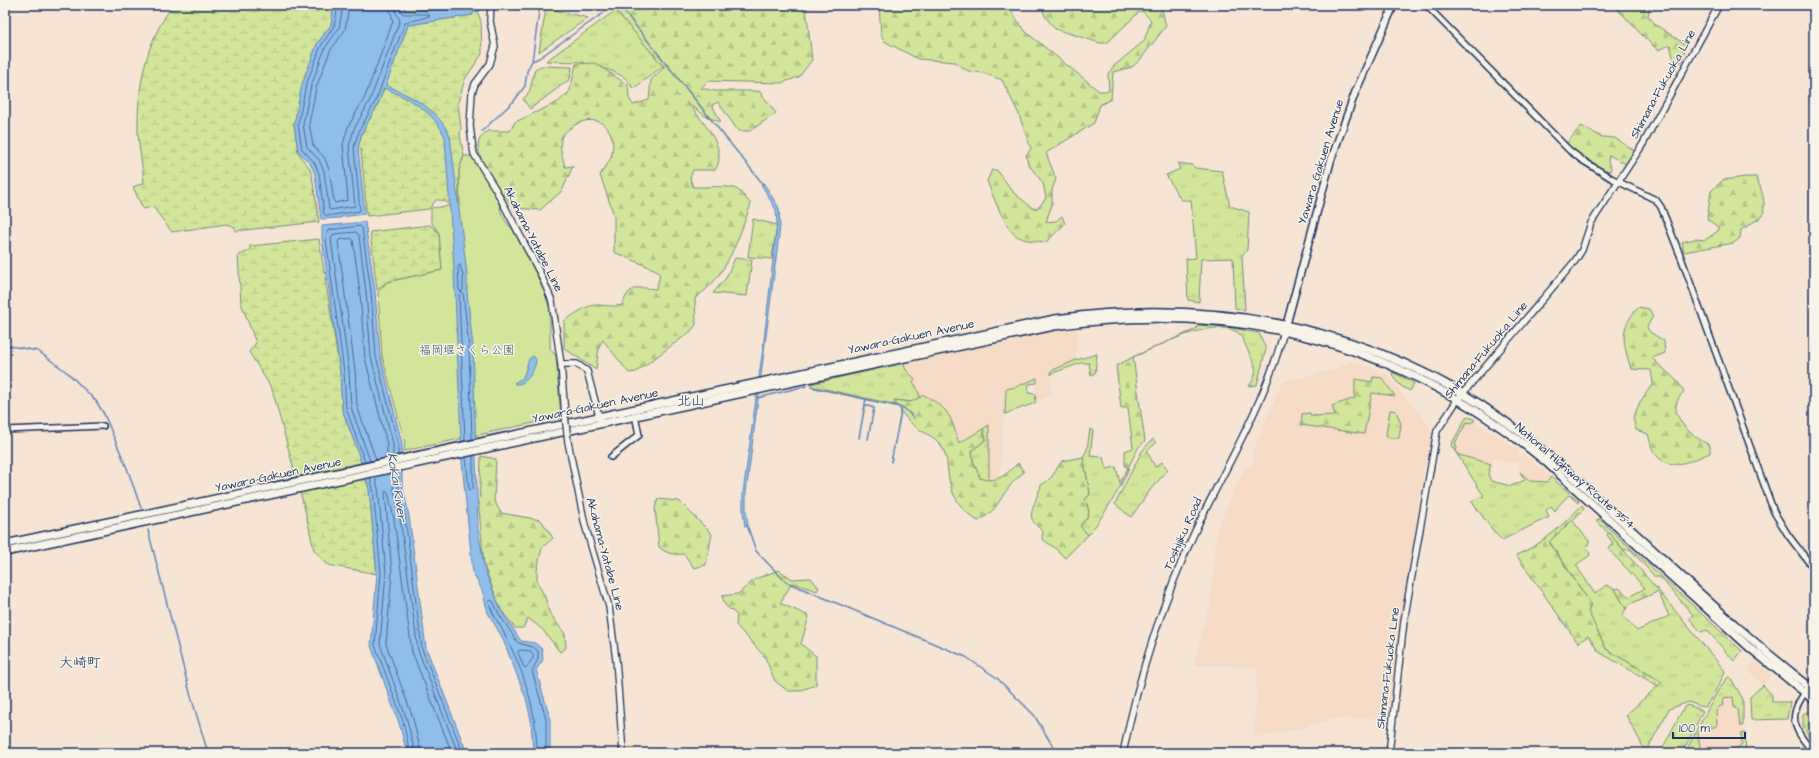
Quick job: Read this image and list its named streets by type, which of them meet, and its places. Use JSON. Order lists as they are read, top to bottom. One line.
{"streets":{"highway":["Yawara-Gakuen Avenue","National Highway Route 354"],"main road":["Shimana-Fukuoka Line","Yawara Gakuen Avenue","Akahama-Yatabe Line","Toshijiku Road"]},"crossings":[["Shimana-Fukuoka Line","National Highway Route 354"],["Yawara Gakuen Avenue","Yawara-Gakuen Avenue"],["Yawara Gakuen Avenue","National Highway Route 354"],["Yawara Gakuen Avenue","Toshijiku Road"],["Yawara-Gakuen Avenue","National Highway Route 354"],["Yawara-Gakuen Avenue","Toshijiku Road"],["National Highway Route 354","Toshijiku Road"]],"districts":["北山","大崎町"],"water":["Kokai River"],"parks":["福岡堰さくら公園"],"scale_bar":"100 m"}
